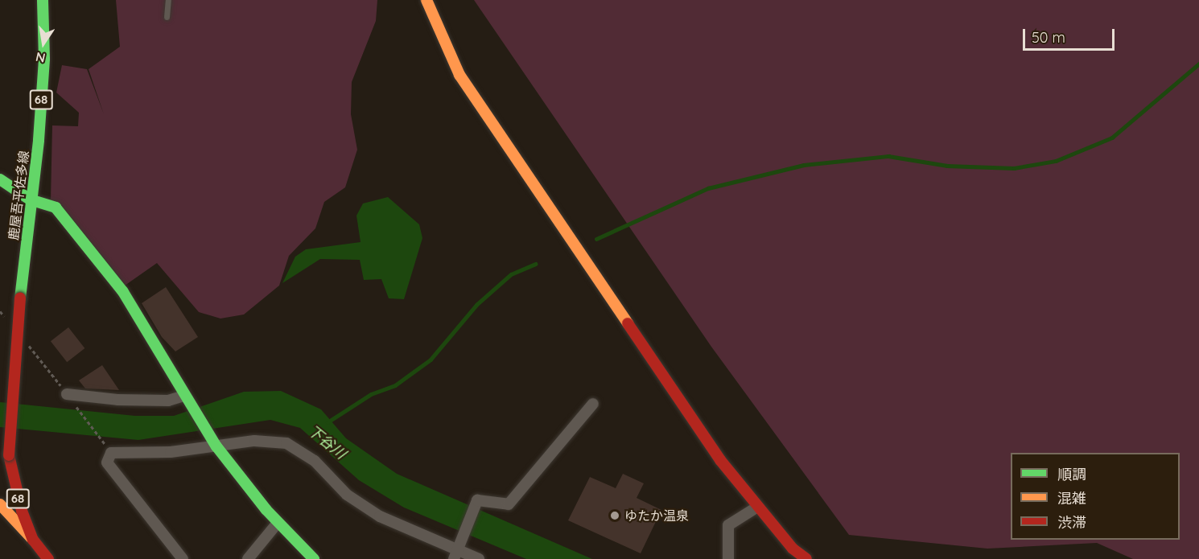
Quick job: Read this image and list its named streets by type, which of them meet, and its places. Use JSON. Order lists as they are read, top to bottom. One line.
{"streets":{"street":["68","鹿屋吾平佐多線"]},"water":["下谷川"],"places":["ゆたか温泉"],"legend":["順調","混雑","渋滞"],"scale_bar":"50 m","north":"bottom"}
